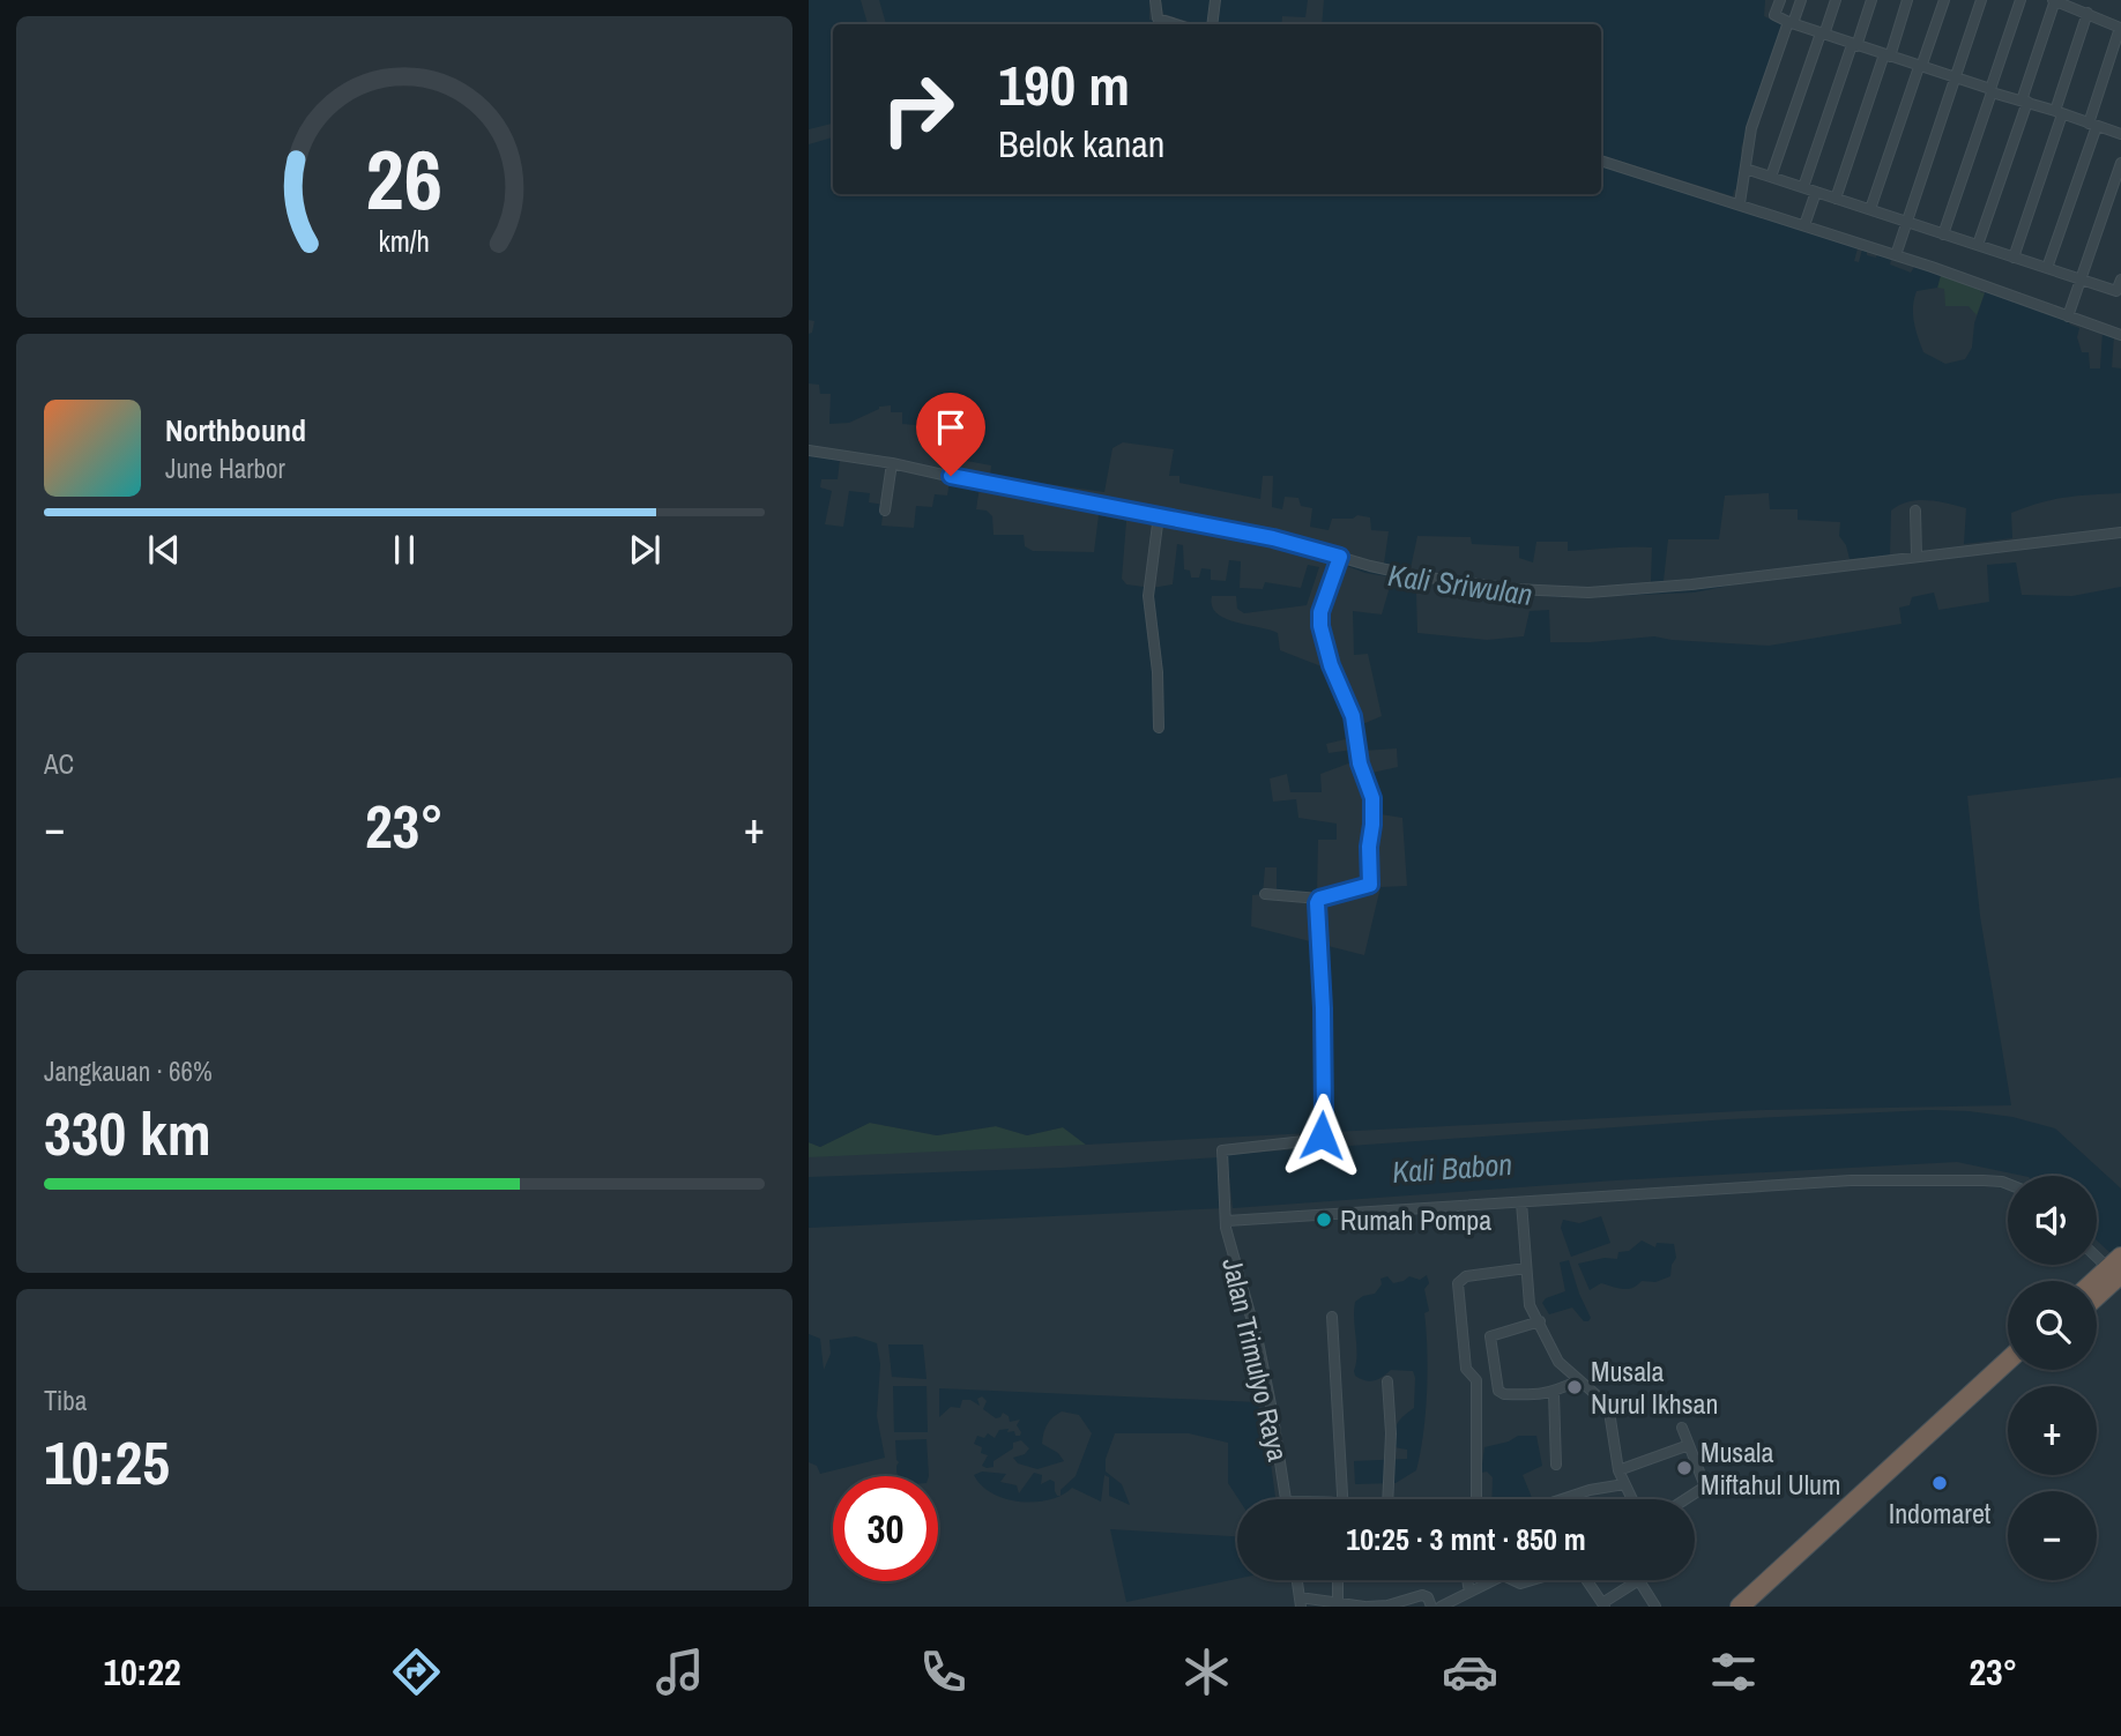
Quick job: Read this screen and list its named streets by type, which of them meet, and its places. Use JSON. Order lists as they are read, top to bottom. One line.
{"streets":{"street":["Jalan Trimulyo Raya"]},"water":["Kali Sriwulan","Kali Babon"],"places":["Rumah Pompa","Musala Nurul Ikhsan","Musala Miftahul Ulum","Indomaret"],"page":{"turn":["190 m","Belok kanan"],"song":["Northbound","June Harbor"],"tile":["AC",["Jangkauan · 66%","330 km"],["Tiba","10:25"]],"heat":["−","23°","+"],"map_buttons":["+","−"],"limit":"30","trip":"10:25 · 3 mnt · 850 m","tabs":["10:22","23°"],"gauge":["26","km/h"]}}
